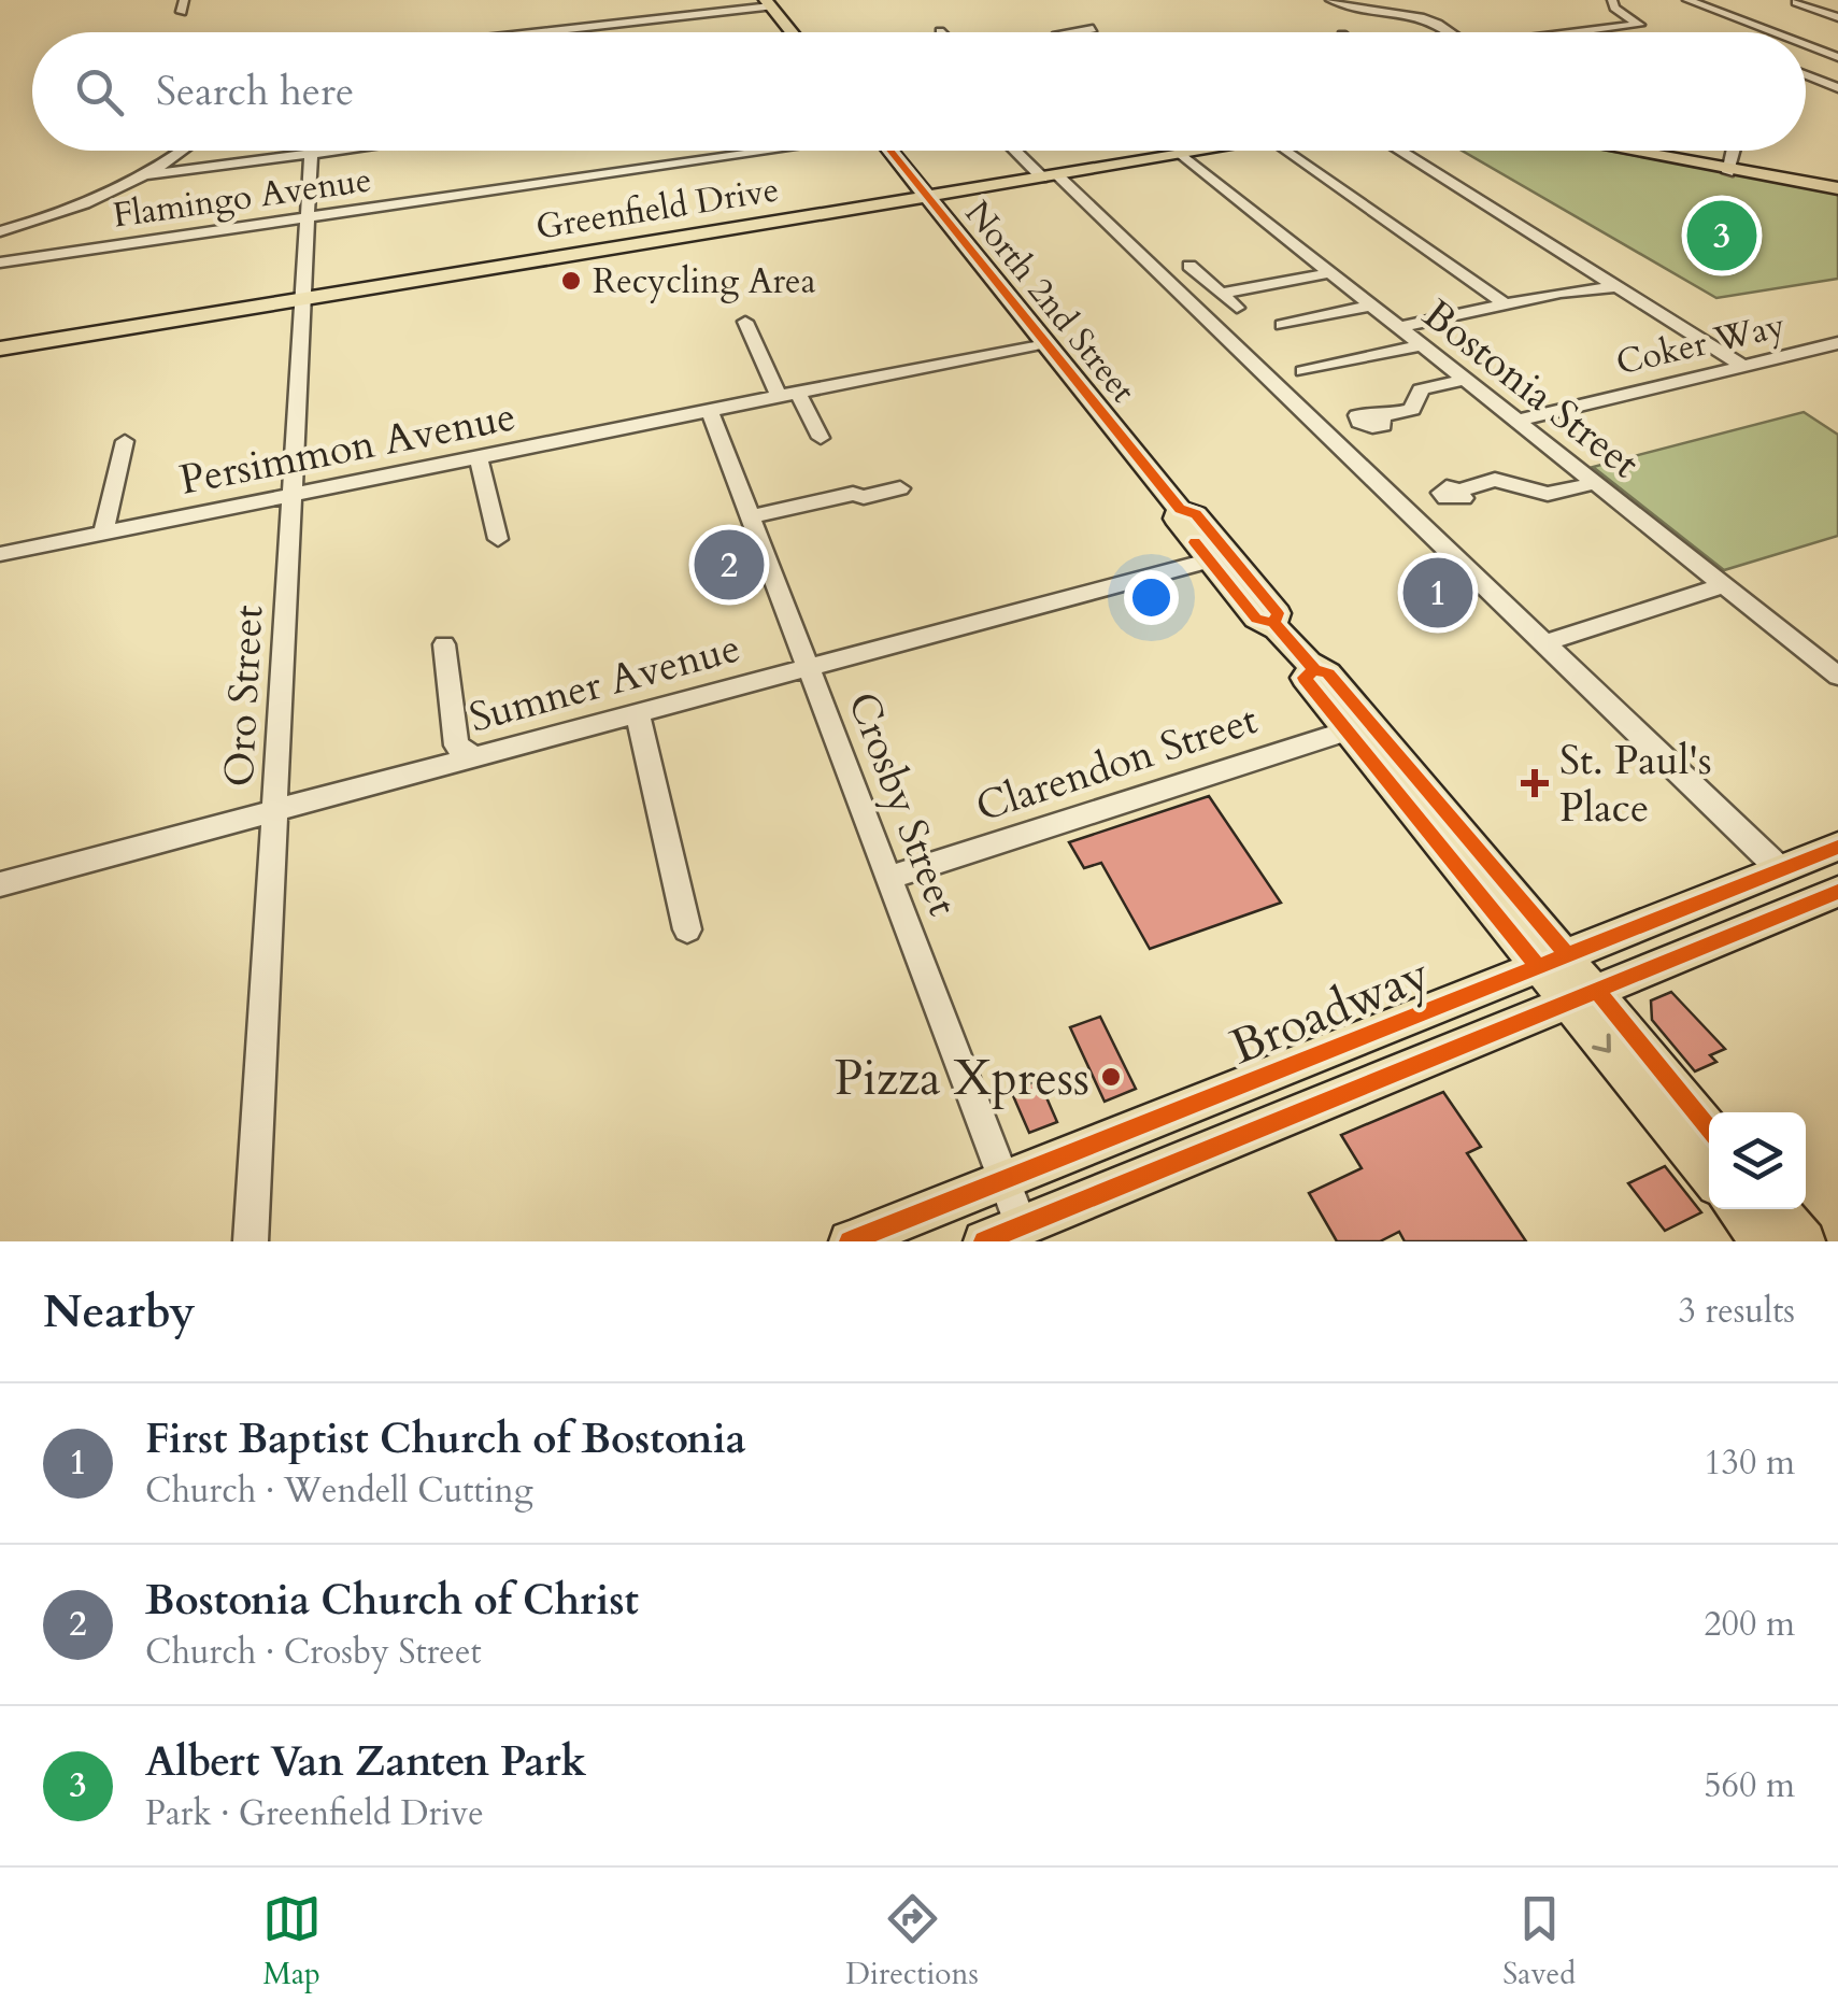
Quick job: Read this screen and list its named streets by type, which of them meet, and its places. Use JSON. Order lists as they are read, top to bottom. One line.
{"streets":{"main road":["Greenfield Drive","North 2nd Street","Broadway"],"street":["Flamingo Avenue","Coker Way","Bostonia Street","Persimmon Avenue","Sumner Avenue","Oro Street","Clarendon Street","Crosby Street"]},"crossings":[["Flamingo Avenue","Oro Street"],["Greenfield Drive","North 2nd Street"],["Greenfield Drive","Bostonia Street"],["Greenfield Drive","Oro Street"],["North 2nd Street","Sumner Avenue"],["Coker Way","Bostonia Street"],["Persimmon Avenue","Oro Street"],["Persimmon Avenue","Crosby Street"],["Sumner Avenue","Oro Street"],["Sumner Avenue","Crosby Street"],["Clarendon Street","Crosby Street"],["Crosby Street","Broadway"]],"places":{"other":["Recycling Area","Pizza Xpress"],"health":["St. Paul's Place"]},"page":{"search":"Search here","pins":["3","2","1"],"heading":["Nearby","3 results"],"list":[{"mark":"1","name":"First Baptist Church of Bostonia","note":"Church · Wendell Cutting","value":"130 m"},{"mark":"2","name":"Bostonia Church of Christ","note":"Church · Crosby Street","value":"200 m"},{"mark":"3","name":"Albert Van Zanten Park","note":"Park · Greenfield Drive","value":"560 m"}],"nav":["Map","Directions","Saved"]}}
